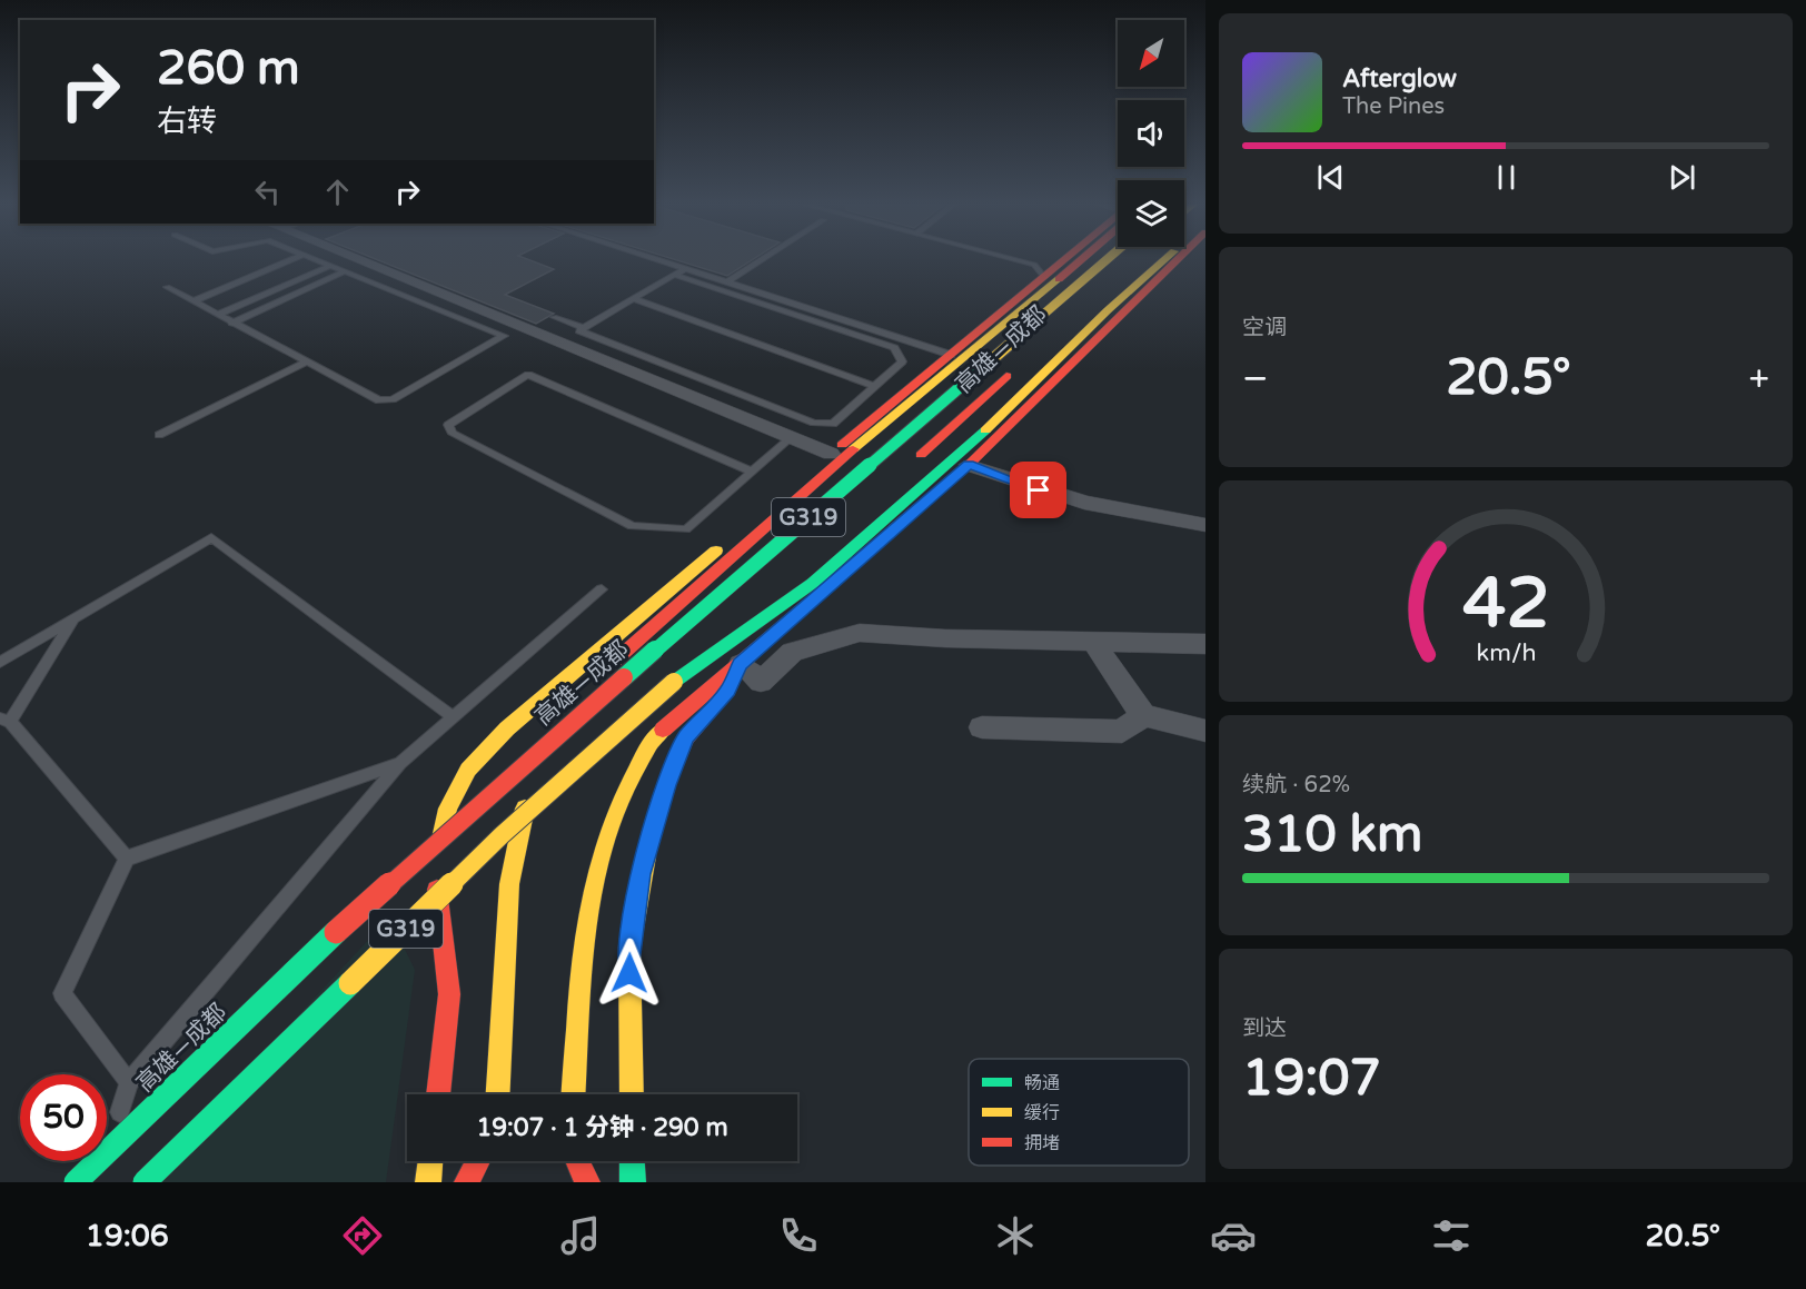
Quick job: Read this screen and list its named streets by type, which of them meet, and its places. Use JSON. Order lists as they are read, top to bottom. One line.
{"streets":{"main road":["高雄—成都","G319"]},"legend":["畅通","缓行","拥堵"],"north":"bottom left","page":{"turn":["260 m","右转"],"song":["Afterglow","The Pines"],"tile":["空调",["续航 · 62%","310 km"],["到达","19:07"]],"heat":["−","20.5°","+"],"limit":"50","trip":"19:07 · 1 分钟 · 290 m","tabs":["19:06","20.5°"],"gauge":["42","km/h"]}}
